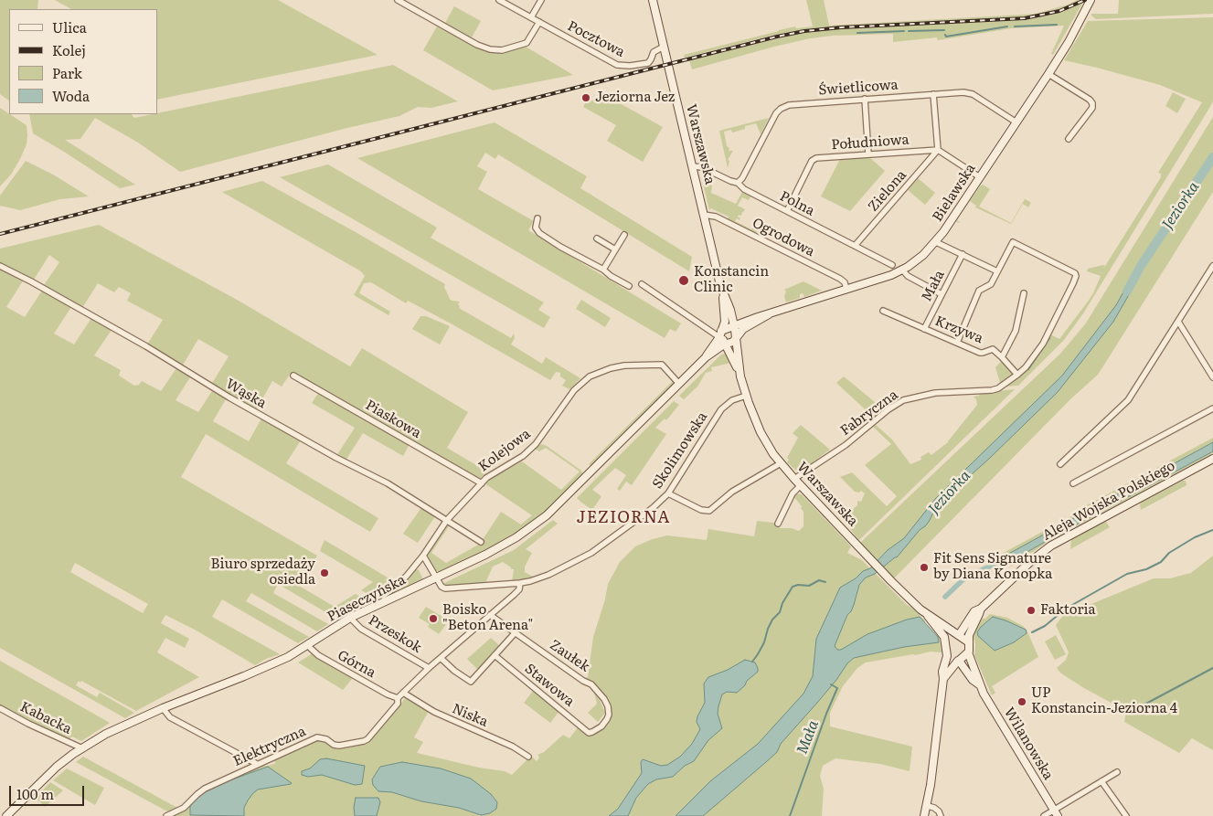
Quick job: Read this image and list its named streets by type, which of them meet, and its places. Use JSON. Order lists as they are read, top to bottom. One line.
{"streets":{"main road":["Warszawska","Bielawska","Aleja Wojska Polskiego","Piaseczyńska","Wilanowska"],"street":["Pocztowa","Świetlicowa","Południowa","Zielona","Polna","Ogrodowa","Mała","Krzywa","Wąska","Fabryczna","Piaskowa","Kolejowa","Skolimowska","Przeskok","Zaułek","Górna","Stawowa","Niska","Kabacka","Elektryczna"]},"crossings":[["Pocztowa","Warszawska"],["Świetlicowa","Bielawska"],["Świetlicowa","Polna"],["Południowa","Zielona"],["Południowa","Polna"],["Warszawska","Bielawska"],["Warszawska","Polna"],["Warszawska","Ogrodowa"],["Warszawska","Fabryczna"],["Warszawska","Skolimowska"],["Warszawska","Aleja Wojska Polskiego"],["Warszawska","Piaseczyńska"],["Warszawska","Wilanowska"],["Zielona","Polna"],["Bielawska","Ogrodowa"],["Bielawska","Piaseczyńska"],["Mała","Krzywa"],["Wąska","Kolejowa"],["Piaskowa","Kolejowa"],["Kolejowa","Skolimowska"],["Kolejowa","Piaseczyńska"],["Skolimowska","Piaseczyńska"],["Skolimowska","Elektryczna"],["Aleja Wojska Polskiego","Wilanowska"],["Piaseczyńska","Przeskok"],["Piaseczyńska","Górna"],["Piaseczyńska","Kabacka"],["Przeskok","Elektryczna"],["Zaułek","Stawowa"],["Zaułek","Elektryczna"],["Górna","Elektryczna"],["Niska","Elektryczna"]],"districts":["JEZIORNA"],"water":["Jeziorka","Mała"],"places":["Jeziorna Jez","Konstancin Clinic","Fit Sens Signature by Diana Konopka","Biuro sprzedaży osiedla","Faktoria","Boisko \"Beton Arena\"","UP Konstancin-Jeziorna 4"],"legend":["Ulica","Kolej","Park","Woda"],"scale_bar":"100 m"}
